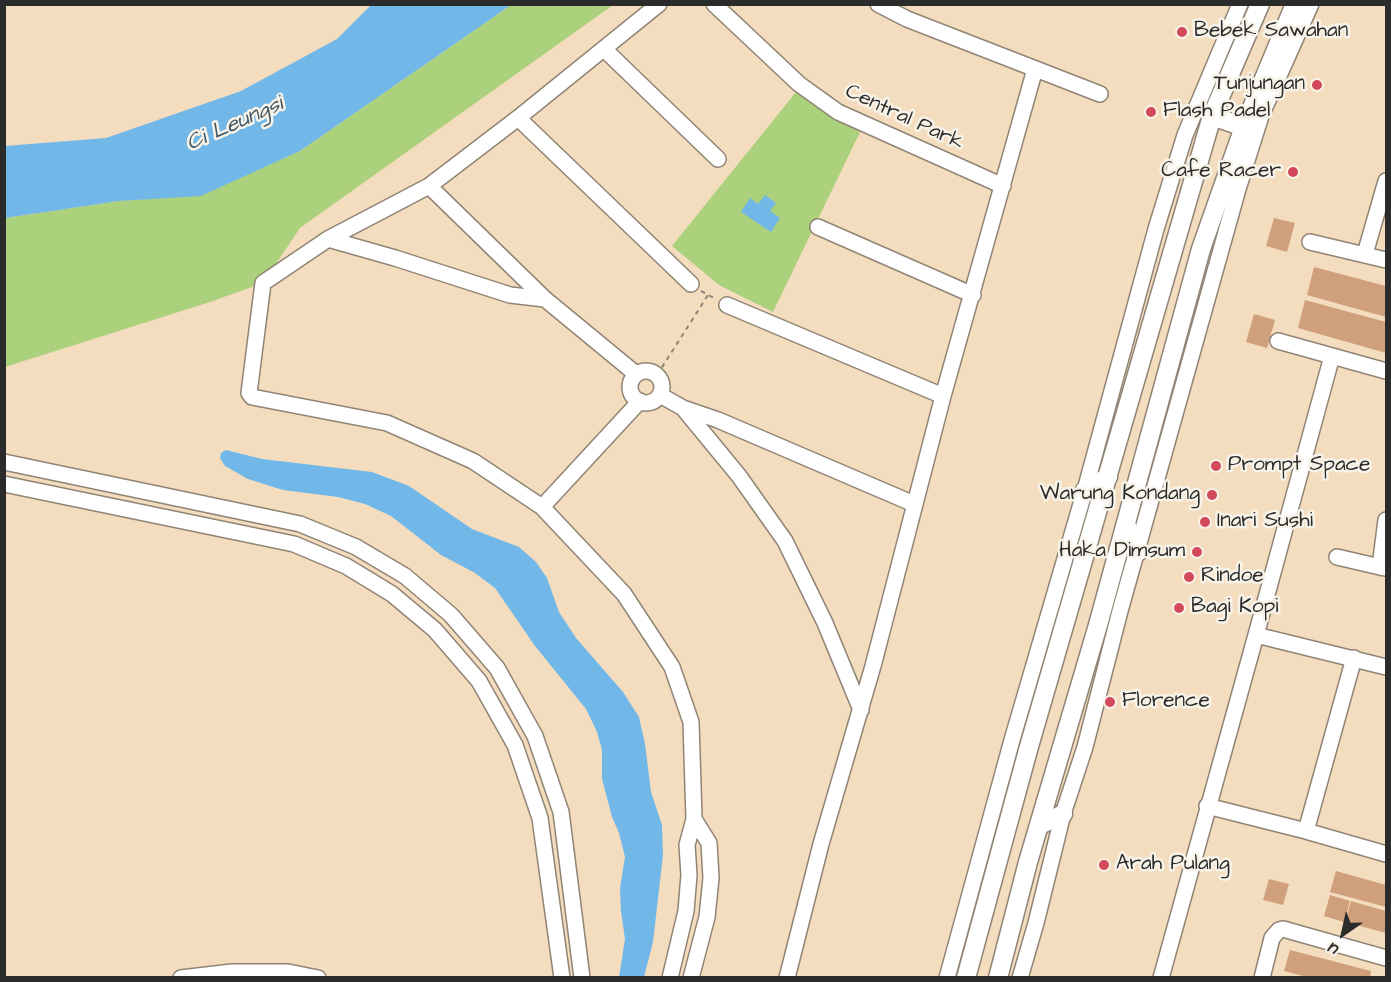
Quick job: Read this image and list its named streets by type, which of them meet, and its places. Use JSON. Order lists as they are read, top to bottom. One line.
{"streets":{"street":["Central Park"]},"water":["Ci Leungsi"],"places":["Bebek Sawahan","Tunjungan","Flash Padel","Cafe Racer","Prompt Space","Warung Kondang","Inari Sushi","Haka Dimsum","Rindoe","Bagi Kopi","Florence","Arah Pulang"],"north":"bottom left"}
